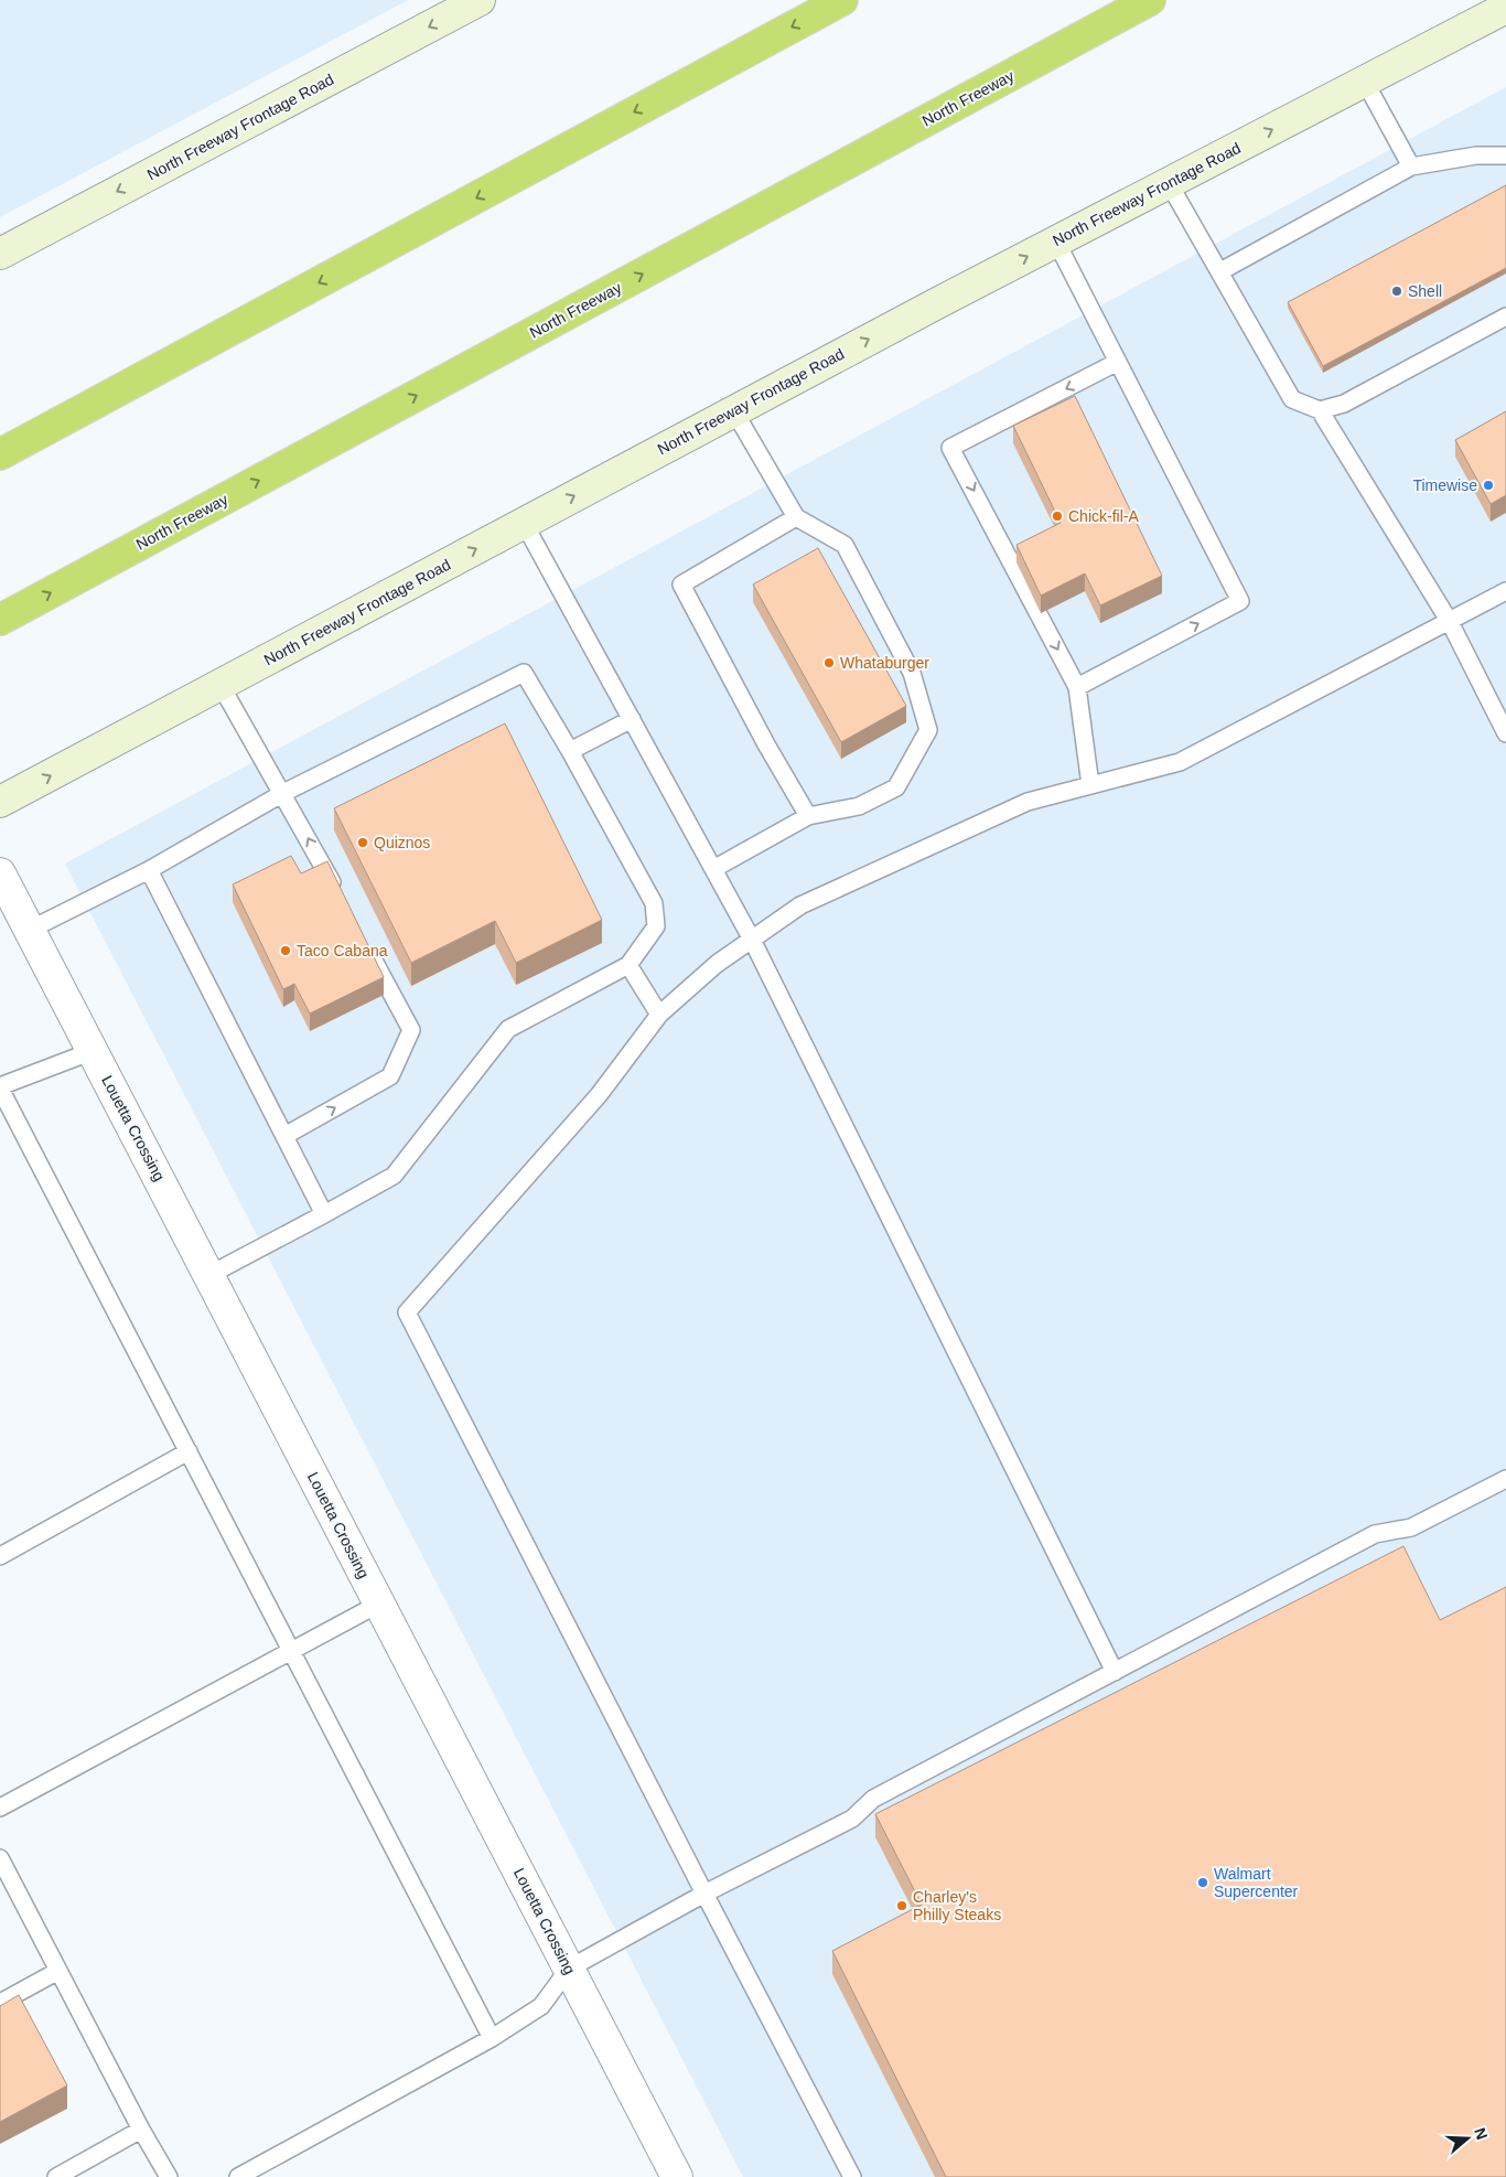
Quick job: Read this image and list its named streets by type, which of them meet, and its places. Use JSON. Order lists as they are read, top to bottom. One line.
{"streets":{"highway":["North Freeway"],"main road":["North Freeway Frontage Road"],"street":["Louetta Crossing"]},"places":["Shell","Timewise","Chick-fil-A","Whataburger","Quiznos","Taco Cabana","Walmart Supercenter","Charley's Philly Steaks"],"north":"right"}
